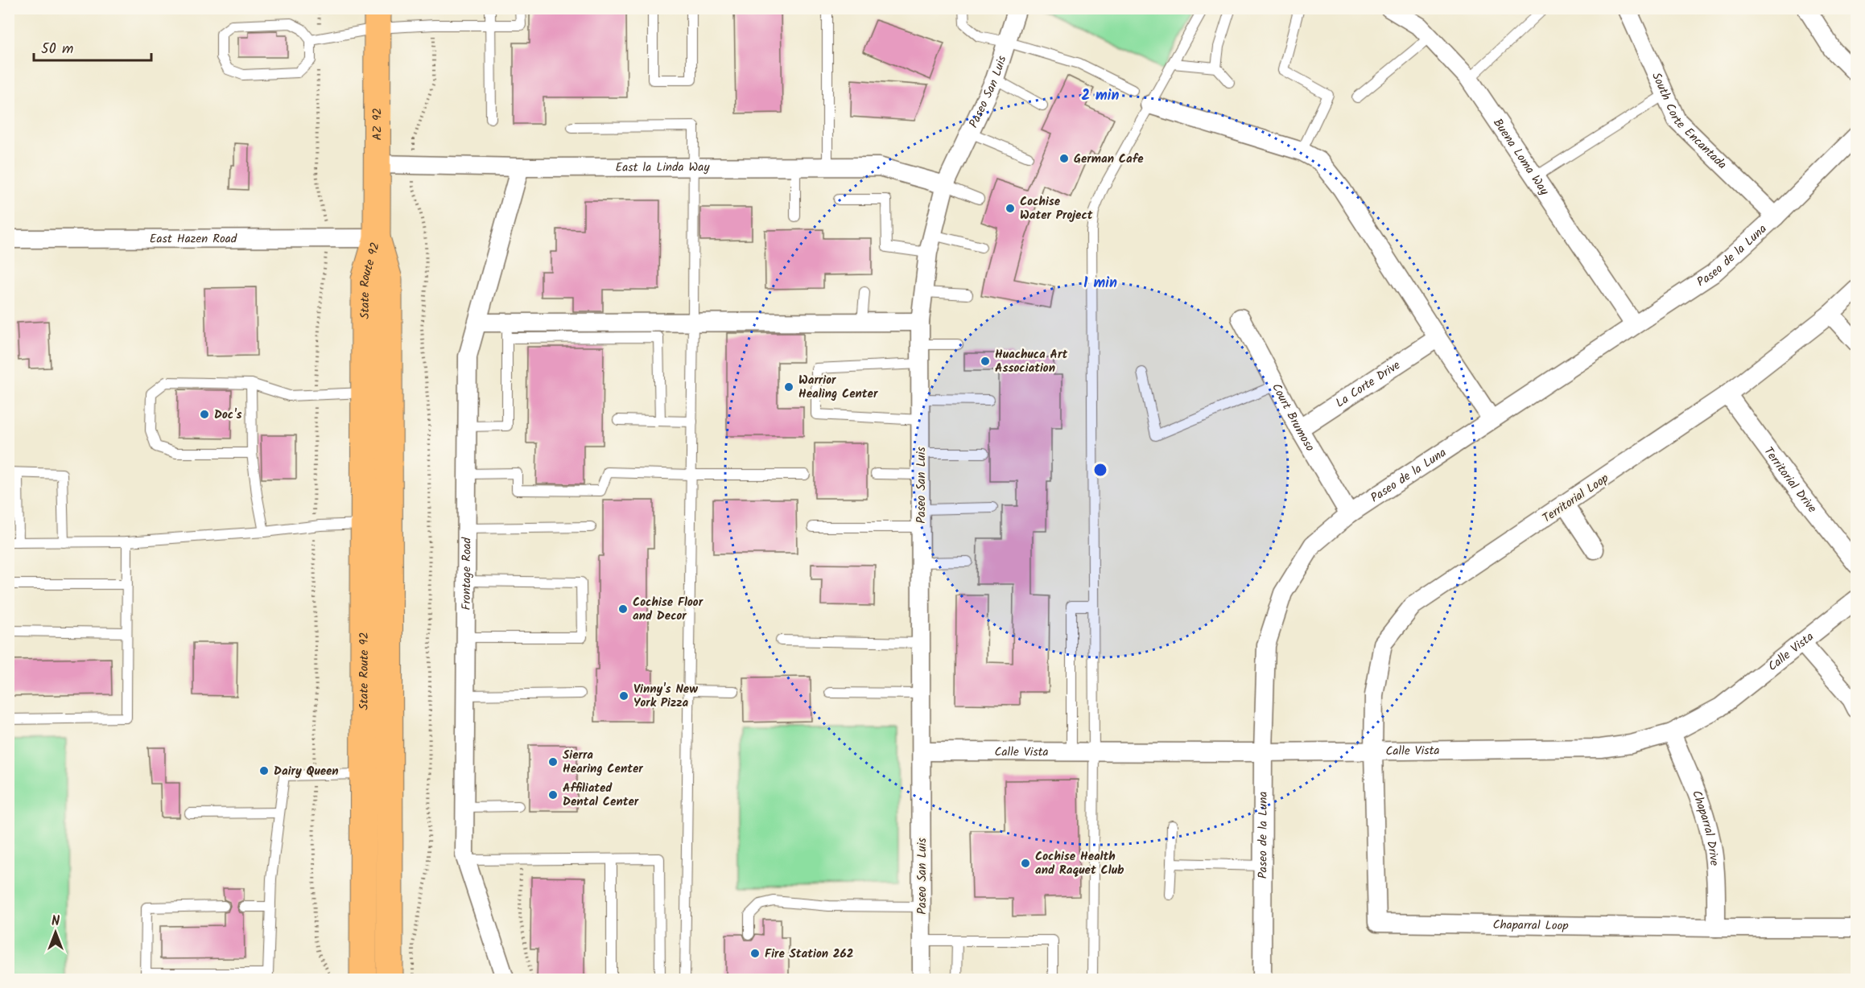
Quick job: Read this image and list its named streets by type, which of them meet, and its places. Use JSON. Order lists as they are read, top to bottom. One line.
{"streets":{"main road":["AZ 92","State Route 92"],"street":["Paseo San Luis","South Corte Encantada","Buena Loma Way","East la Linda Way","East Hazen Road","Paseo de la Luna","La Corte Drive","Court Brumoso","Territorial Drive","Territorial Loop","Frontage Road","Calle Vista","Chaparral Drive","Chaparral Loop"]},"crossings":[["Paseo San Luis","East la Linda Way"],["Paseo San Luis","Calle Vista"],["South Corte Encantada","Paseo de la Luna"],["AZ 92","East la Linda Way"],["AZ 92","East Hazen Road"],["AZ 92","State Route 92"],["Buena Loma Way","Paseo de la Luna"],["East la Linda Way","Frontage Road"],["East Hazen Road","State Route 92"],["Paseo de la Luna","Court Brumoso"],["Paseo de la Luna","Calle Vista"],["La Corte Drive","Court Brumoso"],["Territorial Drive","Territorial Loop"],["Territorial Loop","Calle Vista"],["Territorial Loop","Chaparral Loop"],["Calle Vista","Chaparral Drive"],["Calle Vista","Chaparral Loop"],["Chaparral Drive","Chaparral Loop"]],"places":["German Cafe","Cochise Water Project","Huachuca Art Association","Warrior Healing Center","Doc's","Cochise Floor and Decor","Vinny's New York Pizza","Sierra Hearing Center","Dairy Queen","Affiliated Dental Center","Cochise Health and Raquet Club","Fire Station 262"],"scale_bar":"50 m","north":"top","rings":["2 min","1 min"]}
